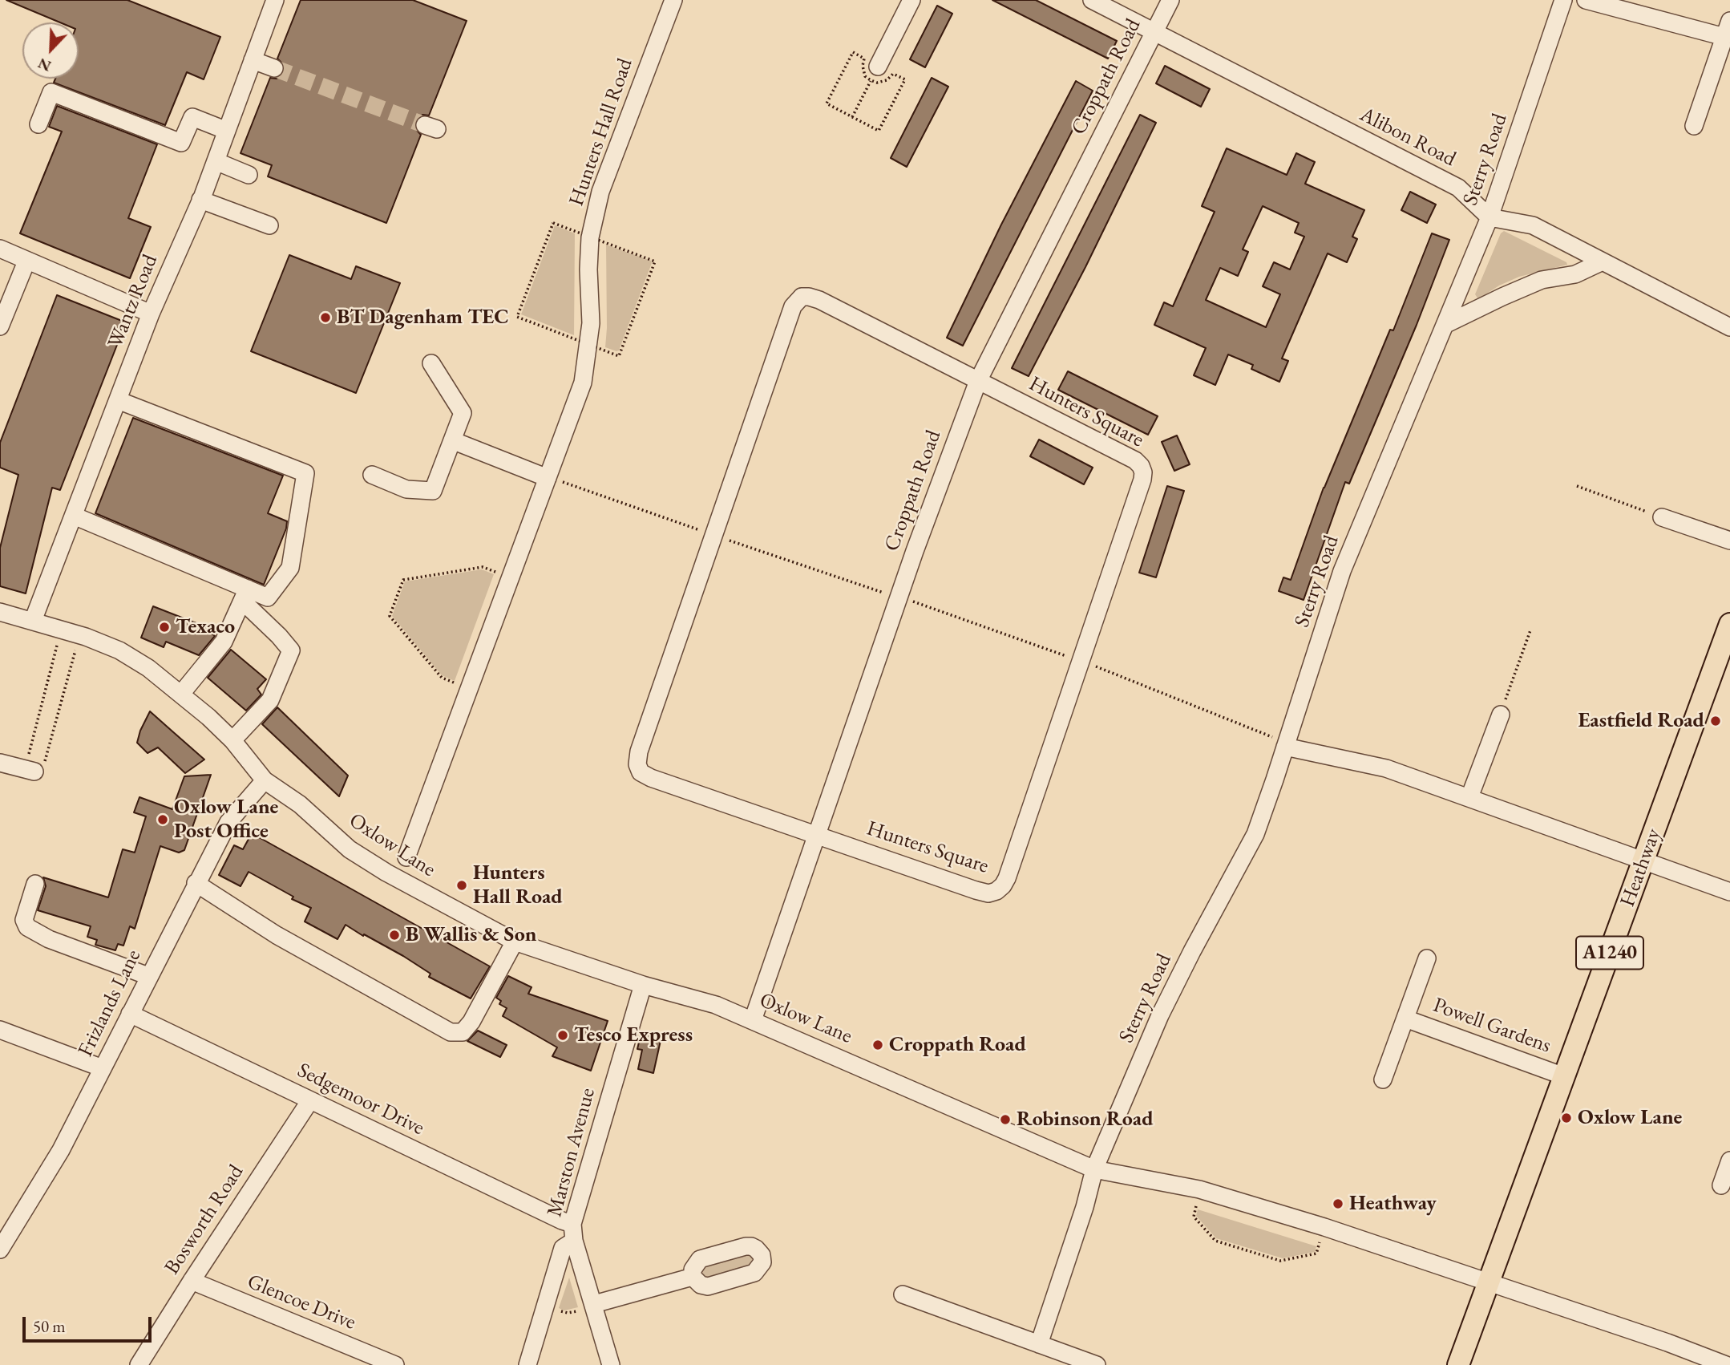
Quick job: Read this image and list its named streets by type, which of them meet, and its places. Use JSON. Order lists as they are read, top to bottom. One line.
{"streets":{"main road":["Heathway","A1240"],"street":["Croppath Road","Hunters Hall Road","Alibon Road","Sterry Road","Wantz Road","Hunters Square","Oxlow Lane","Frizlands Lane","Powell Gardens","Sedgemoor Drive","Marston Avenue","Bosworth Road","Glencoe Drive"]},"crossings":[["Croppath Road","Alibon Road"],["Croppath Road","Hunters Square"],["Croppath Road","Oxlow Lane"],["Alibon Road","Sterry Road"],["Sterry Road","Oxlow Lane"],["Wantz Road","Oxlow Lane"],["Oxlow Lane","Heathway"],["Oxlow Lane","Frizlands Lane"],["Oxlow Lane","Marston Avenue"],["Heathway","Powell Gardens"],["Frizlands Lane","Sedgemoor Drive"],["Sedgemoor Drive","Marston Avenue"],["Sedgemoor Drive","Bosworth Road"],["Bosworth Road","Glencoe Drive"]],"places":["BT Dagenham TEC","Texaco","Eastfield Road","Oxlow Lane Post Office","Hunters Hall Road","B Wallis & Son","Tesco Express","Croppath Road","Oxlow Lane","Robinson Road","Heathway"],"scale_bar":"50 m","north":"bottom left"}
